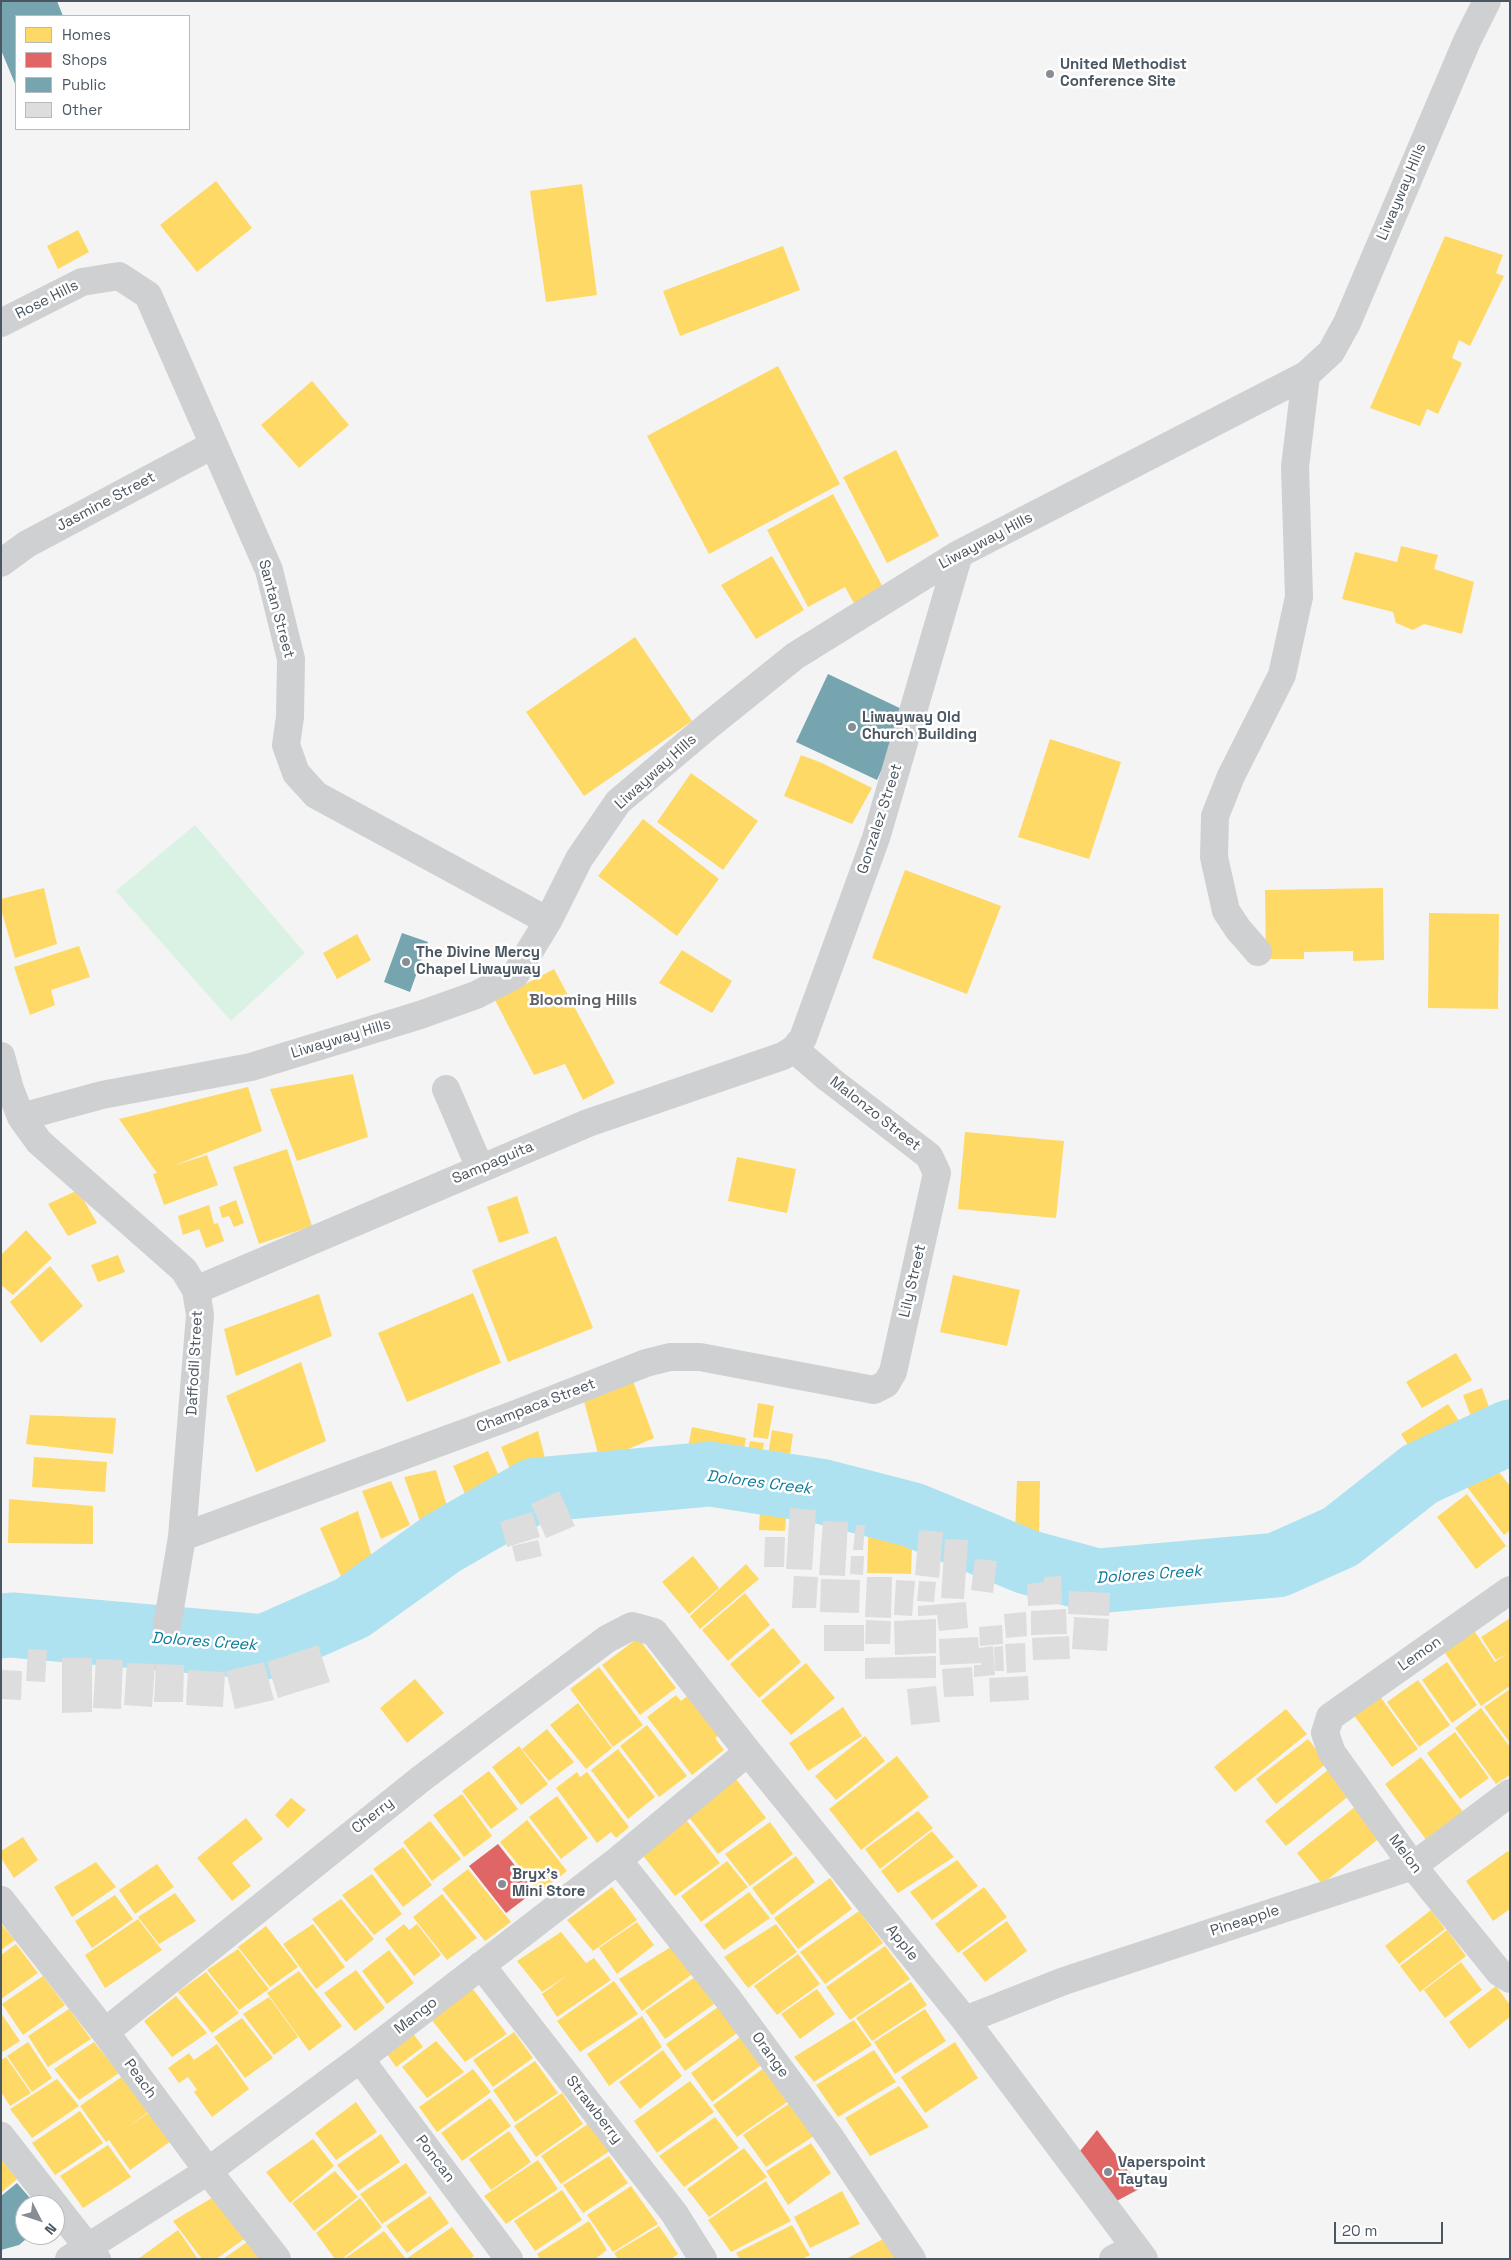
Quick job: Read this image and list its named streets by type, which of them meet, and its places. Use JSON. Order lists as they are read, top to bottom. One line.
{"streets":{"street":["Liwayway Hills","Rose Hills","Jasmine Street","Santan Street","Gonzalez Street","Malonzo Street","Sampaguita","Lily Street","Daffodil Street","Champaca Street","Lemon","Cherry","Melon","Pineapple","Apple","Mango","Orange","Peach","Strawberry","Poncan"]},"crossings":[["Liwayway Hills","Santan Street"],["Liwayway Hills","Gonzalez Street"],["Liwayway Hills","Daffodil Street"],["Rose Hills","Santan Street"],["Jasmine Street","Santan Street"],["Gonzalez Street","Malonzo Street"],["Gonzalez Street","Sampaguita"],["Malonzo Street","Sampaguita"],["Malonzo Street","Lily Street"],["Sampaguita","Daffodil Street"],["Lily Street","Champaca Street"],["Daffodil Street","Champaca Street"],["Lemon","Melon"],["Cherry","Apple"],["Cherry","Peach"],["Melon","Pineapple"],["Pineapple","Apple"],["Apple","Mango"],["Mango","Orange"],["Mango","Peach"],["Mango","Strawberry"],["Mango","Poncan"]],"districts":["Blooming Hills"],"water":["Dolores Creek"],"places":["United Methodist Conference Site","Liwayway Old Church Building","The Divine Mercy Chapel Liwayway","Bryx's Mini Store","Vaperspoint Taytay"],"legend":["Homes","Shops","Public","Other"],"scale_bar":"20 m","north":"bottom right"}
